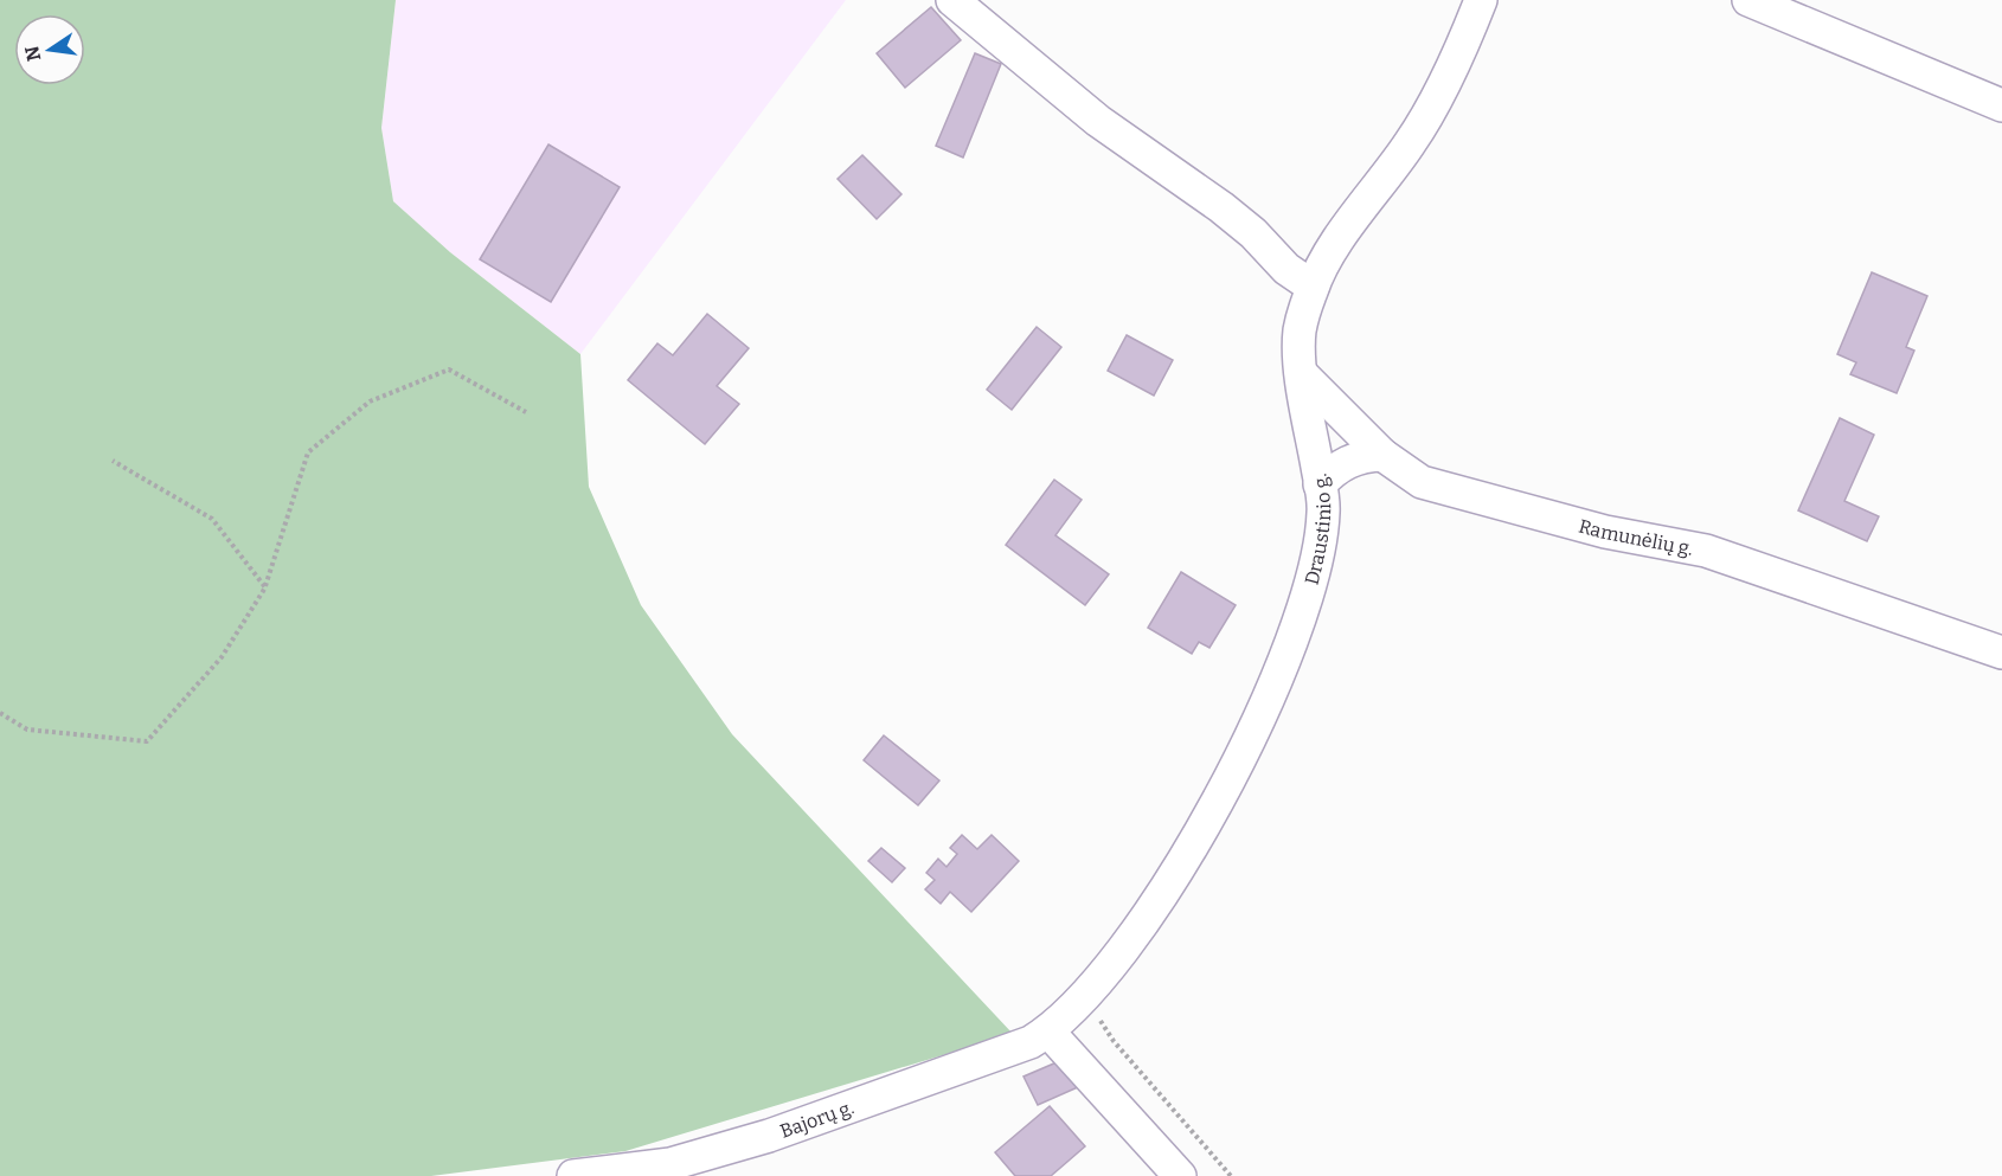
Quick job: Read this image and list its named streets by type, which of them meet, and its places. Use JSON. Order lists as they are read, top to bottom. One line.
{"streets":{"street":["Draustinio g.","Ramunėlių g.","Bajorų g."]},"crossings":[["Draustinio g.","Ramunėlių g."],["Draustinio g.","Bajorų g."]],"north":"left"}
